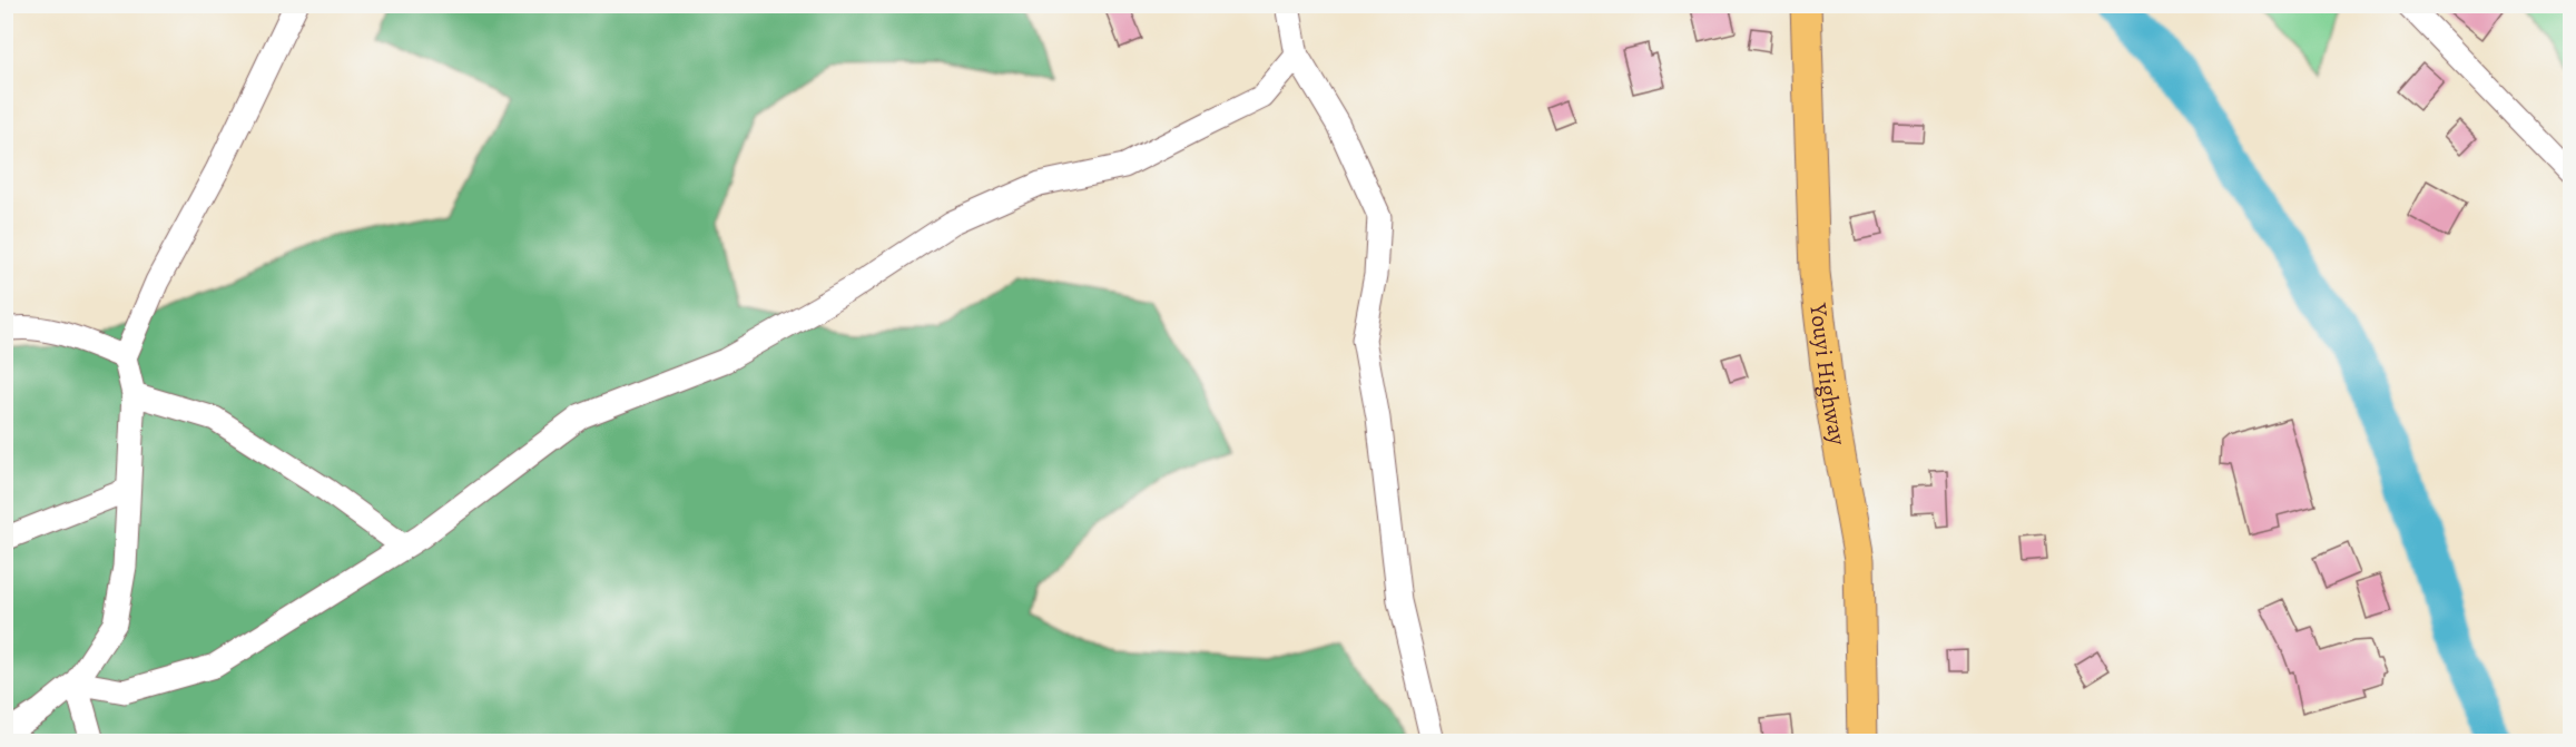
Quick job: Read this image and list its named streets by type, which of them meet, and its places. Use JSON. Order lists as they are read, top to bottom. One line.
{"streets":{"main road":["Youyi Highway"]}}
